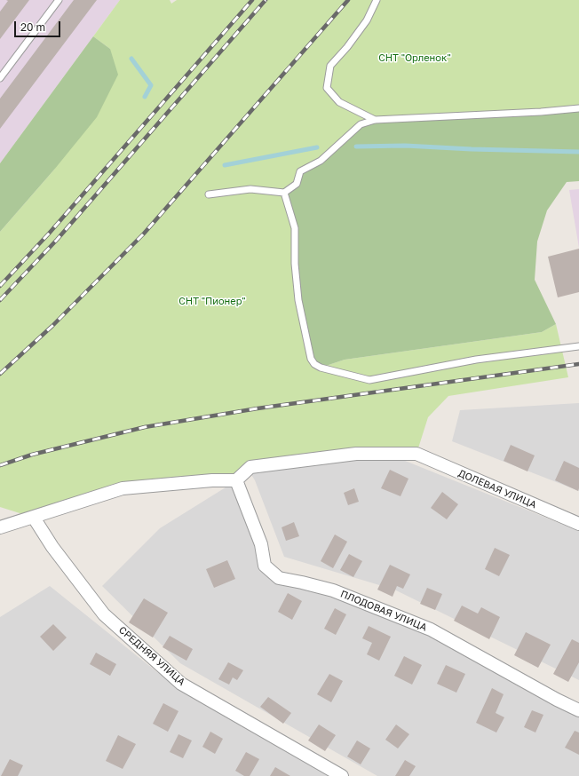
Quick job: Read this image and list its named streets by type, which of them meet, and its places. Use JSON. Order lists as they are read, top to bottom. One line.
{"streets":{"street":["ДОЛЕВАЯ УЛИЦА","ПЛОДОВАЯ УЛИЦА","СРЕДНЯЯ УЛИЦА"]},"crossings":[["ДОЛЕВАЯ УЛИЦА","ПЛОДОВАЯ УЛИЦА"]],"parks":["СНТ \"Орленок\"","СНТ \"Пионер\""],"scale_bar":"20 m"}
